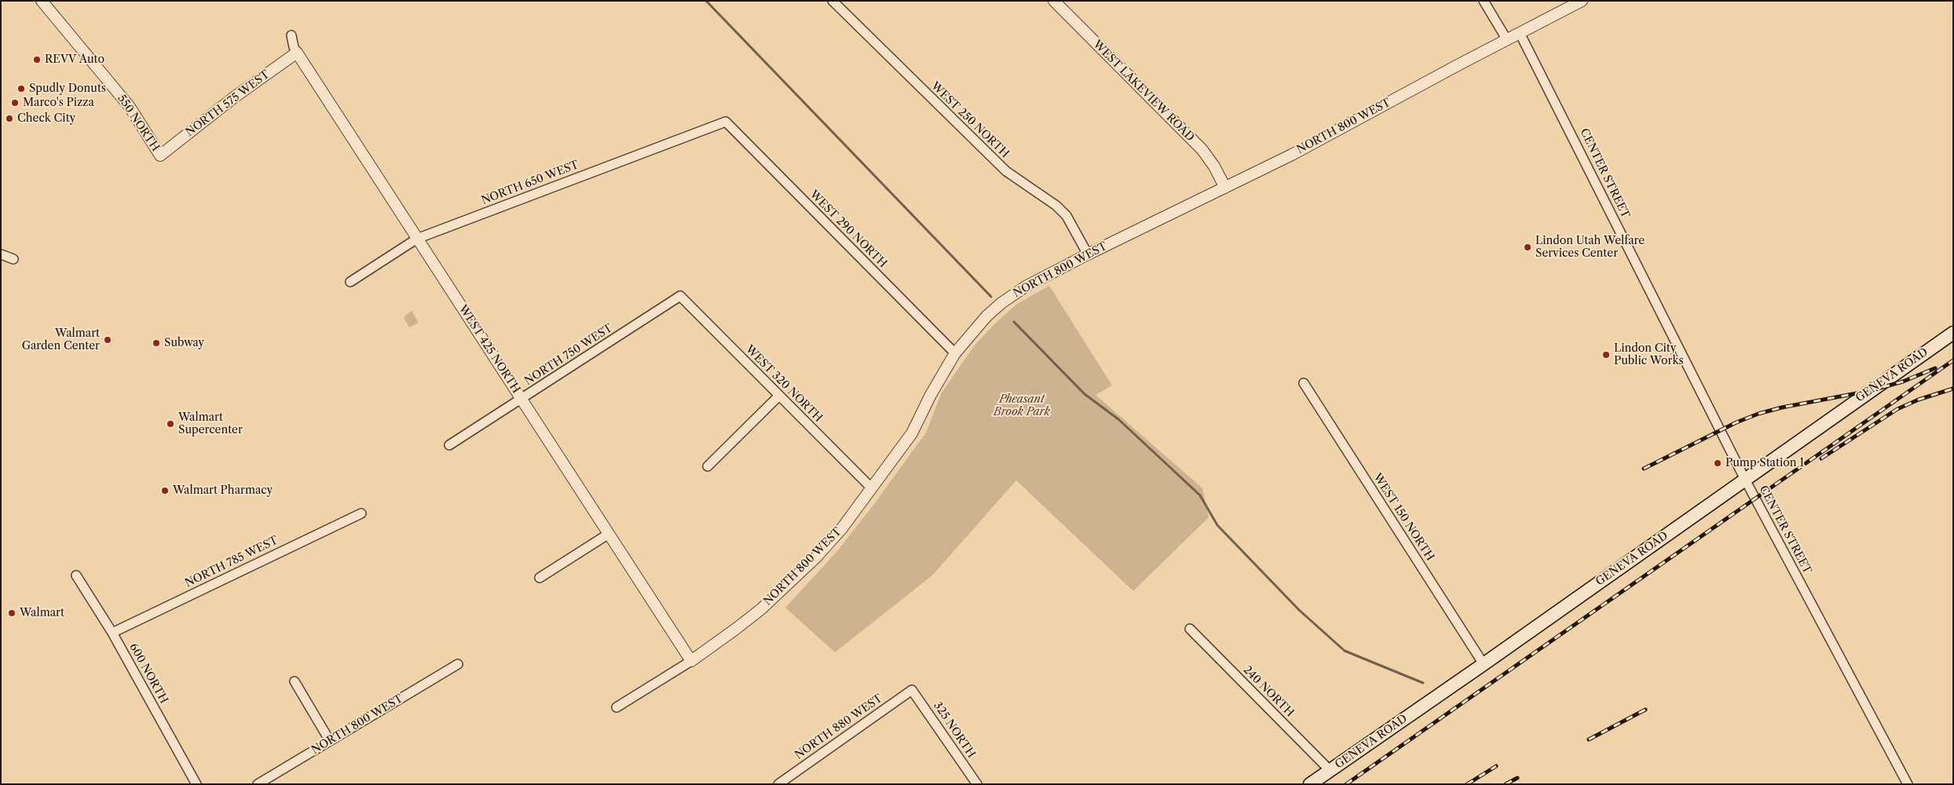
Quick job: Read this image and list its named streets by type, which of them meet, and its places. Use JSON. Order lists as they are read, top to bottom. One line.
{"streets":{"main road":["GENEVA ROAD"],"street":["WEST LAKEVIEW ROAD","NORTH 575 WEST","WEST 250 NORTH","550 NORTH","NORTH 800 WEST","CENTER STREET","NORTH 650 WEST","WEST 290 NORTH","WEST 425 NORTH","NORTH 750 WEST","WEST 320 NORTH","WEST 150 NORTH","NORTH 785 WEST","600 NORTH","240 NORTH","NORTH 880 WEST","325 NORTH"]},"crossings":[["WEST LAKEVIEW ROAD","NORTH 800 WEST"],["NORTH 575 WEST","550 NORTH"],["NORTH 575 WEST","WEST 425 NORTH"],["WEST 250 NORTH","NORTH 800 WEST"],["NORTH 800 WEST","CENTER STREET"],["NORTH 800 WEST","WEST 290 NORTH"],["NORTH 800 WEST","WEST 425 NORTH"],["NORTH 800 WEST","WEST 320 NORTH"],["CENTER STREET","GENEVA ROAD"],["NORTH 650 WEST","WEST 290 NORTH"],["NORTH 650 WEST","WEST 425 NORTH"],["WEST 425 NORTH","NORTH 750 WEST"],["NORTH 750 WEST","WEST 320 NORTH"],["GENEVA ROAD","WEST 150 NORTH"],["GENEVA ROAD","240 NORTH"],["NORTH 785 WEST","600 NORTH"],["NORTH 880 WEST","325 NORTH"]],"parks":["Pheasant Brook Park"],"places":["REVV Auto","Spudly Donuts","Marco's Pizza","Check City","Lindon Utah Welfare Services Center","Walmart Garden Center","Subway","Lindon City Public Works","Walmart Supercenter","Pump Station 1","Walmart Pharmacy","Walmart"]}
